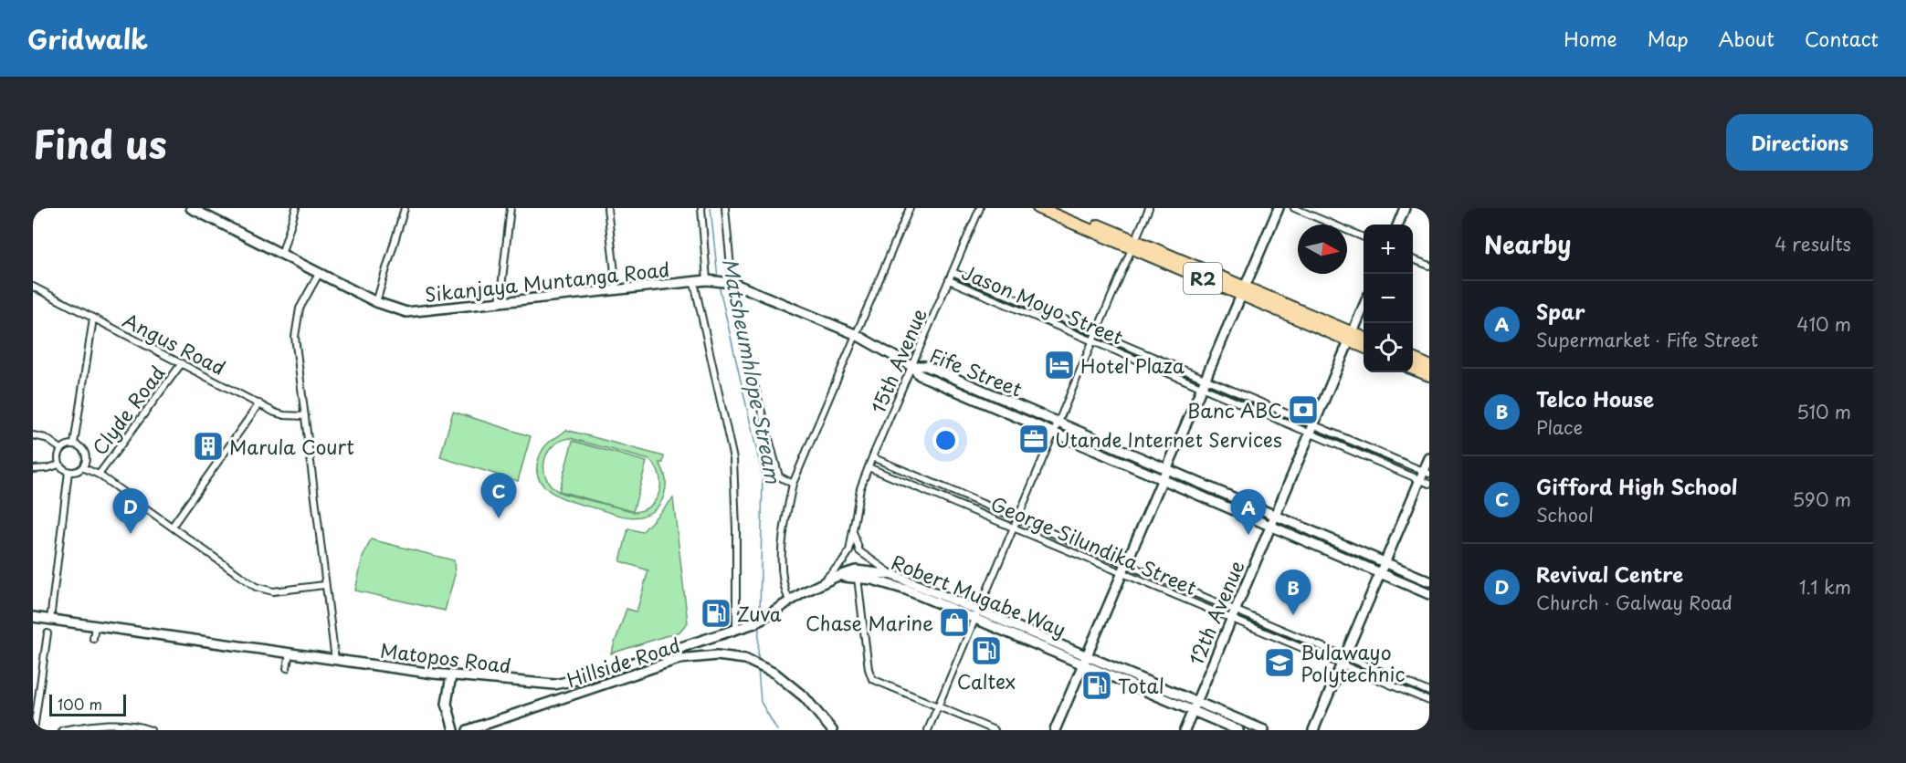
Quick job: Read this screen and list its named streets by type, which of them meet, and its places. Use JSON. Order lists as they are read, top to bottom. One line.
{"streets":{"highway":["R2"],"street":["Sikanjaya Muntanga Road","Jason Moyo Street","Angus Road","15th Avenue","Fife Street","Clyde Road","George Silundika Street","Robert Mugabe Way","12th Avenue","Matopos Road","Hillside Road"]},"crossings":[["R2","12th Avenue"],["Sikanjaya Muntanga Road","15th Avenue"],["Sikanjaya Muntanga Road","Fife Street"],["Jason Moyo Street","15th Avenue"],["Jason Moyo Street","12th Avenue"],["Angus Road","Clyde Road"],["15th Avenue","Fife Street"],["15th Avenue","George Silundika Street"],["15th Avenue","Matopos Road"],["Fife Street","12th Avenue"],["George Silundika Street","12th Avenue"],["Robert Mugabe Way","12th Avenue"],["Robert Mugabe Way","Matopos Road"]],"water":["Matsheumhlope Stream"],"places":{"hotel":["Hotel Plaza"],"bank":["Banc ABC"],"office":["Utande Internet Services"],"building":["Marula Court"],"fuel station":["Zuva","Caltex","Total"],"shop":["Chase Marine"],"school or university":["Bulawayo Polytechnic"]},"scale_bar":"100 m","north":"right","page":{"header":"Gridwalk","nav":["Home","Map","About","Contact"],"title":"Find us","buttons":"Directions","heading":["Nearby","4 results"],"map_buttons":["+","−"],"list":[{"mark":"A","name":"Spar","note":"Supermarket · Fife Street","value":"410 m"},{"mark":"B","name":"Telco House","note":"Place","value":"510 m"},{"mark":"C","name":"Gifford High School","note":"School","value":"590 m"},{"mark":"D","name":"Revival Centre","note":"Church · Galway Road","value":"1.1 km"}],"pins":["C","D","A","B"],"scale":"100 m"}}
